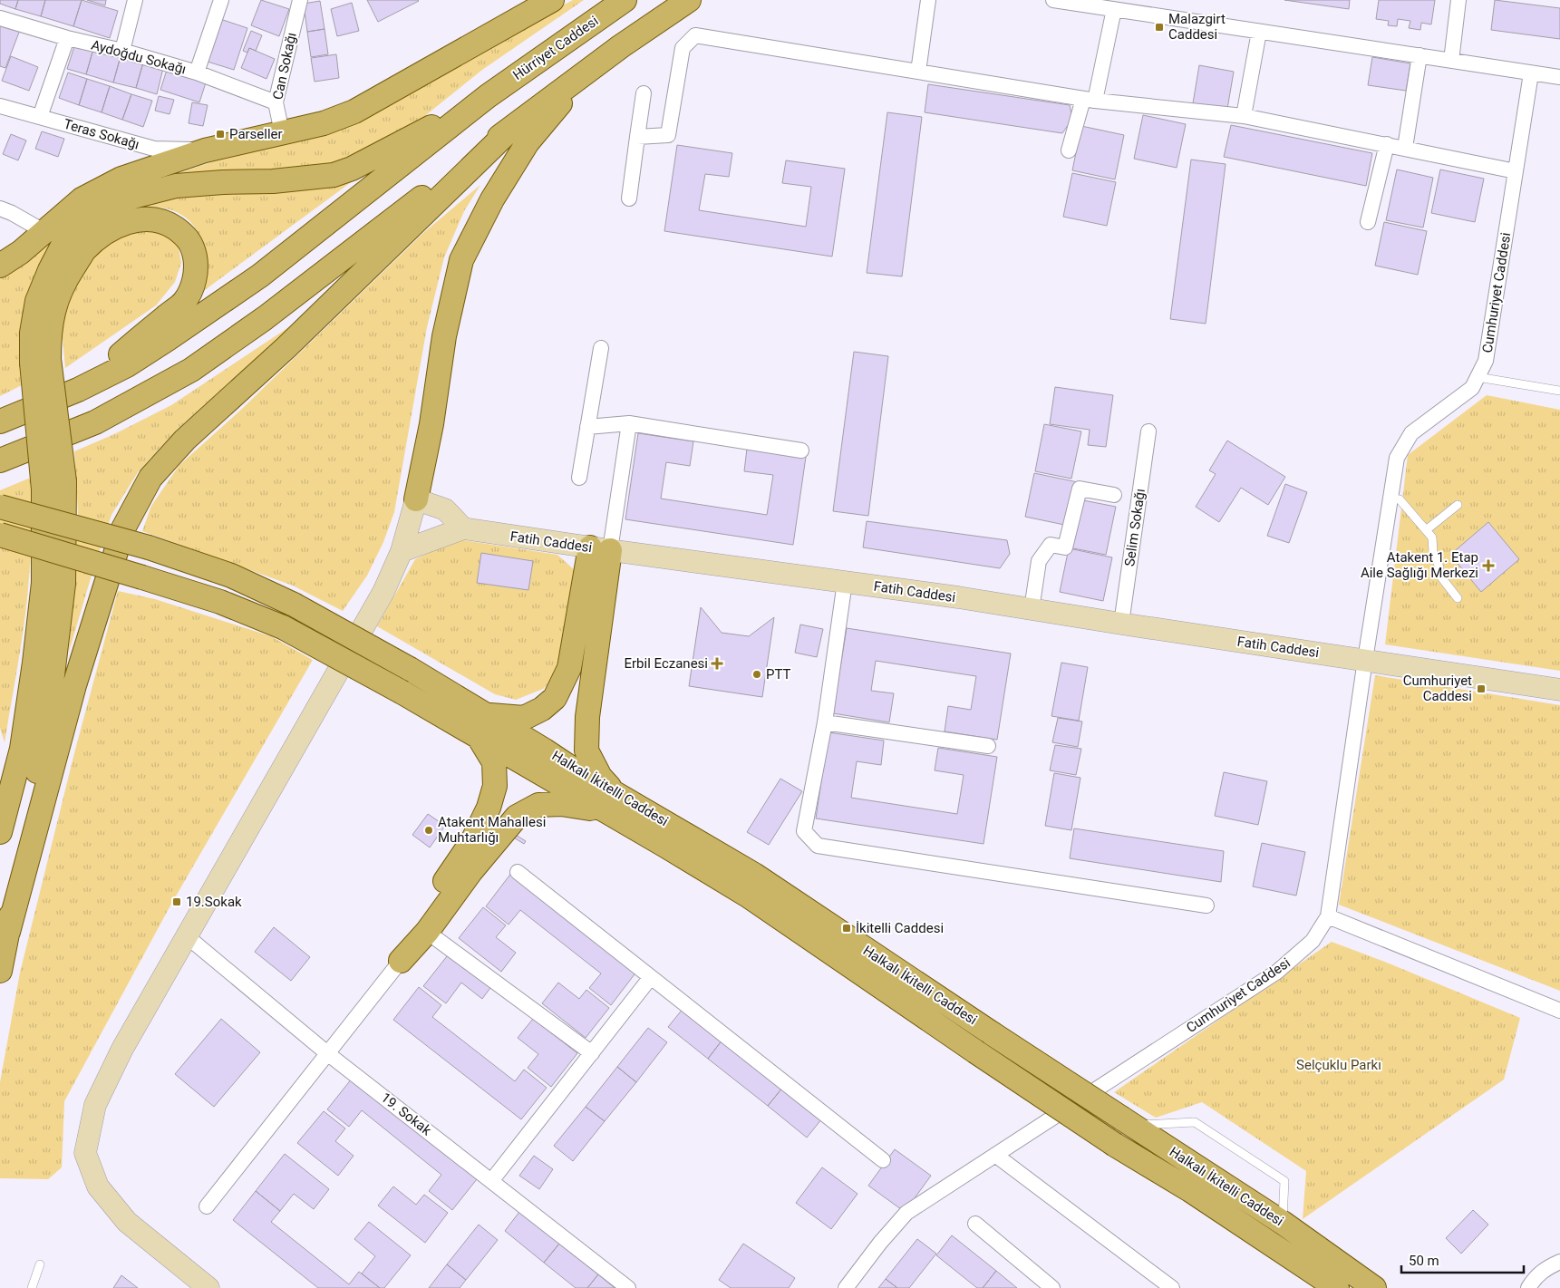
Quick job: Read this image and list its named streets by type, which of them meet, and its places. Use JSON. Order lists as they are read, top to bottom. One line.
{"streets":{"main road":["Hürriyet Caddesi","Halkalı İkitelli Caddesi"],"street":["Aydoğdu Sokağı","Can Sokağı","Teras Sokağı","Cumhuriyet Caddesi","Selim Sokağı","Fatih Caddesi","19. Sokak"]},"crossings":[["Aydoğdu Sokağı","Can Sokağı"],["Cumhuriyet Caddesi","Fatih Caddesi"],["Selim Sokağı","Fatih Caddesi"]],"parks":["Selçuklu Parkı"],"places":{"transit":["Malazgirt Caddesi","Parseller","Cumhuriyet Caddesi","19.Sokak","İkitelli Caddesi"],"health":["Atakent 1. Etap Aile Sağlığı Merkezi","Erbil Eczanesi"],"other":["PTT","Atakent Mahallesi Muhtarlığı"]},"scale_bar":"50 m"}
